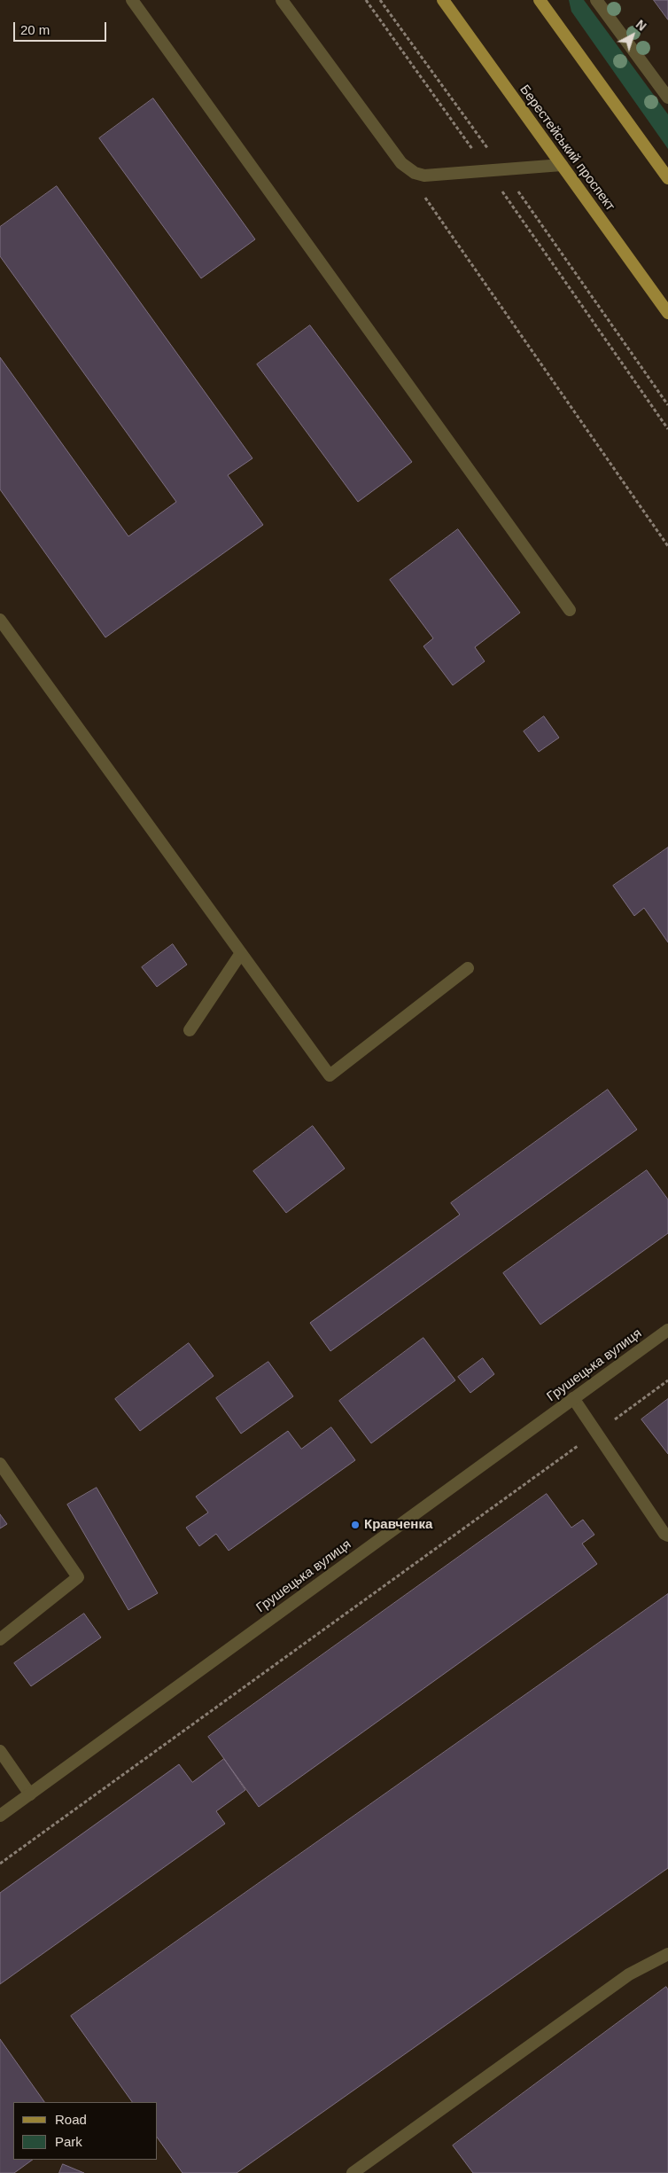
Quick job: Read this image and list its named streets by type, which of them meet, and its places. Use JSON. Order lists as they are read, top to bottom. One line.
{"streets":{"main road":["Берестейський проспект"],"street":["Грушецька вулиця"]},"places":["Кравченка"],"legend":["Road","Park"],"scale_bar":"20 m","north":"top right"}
